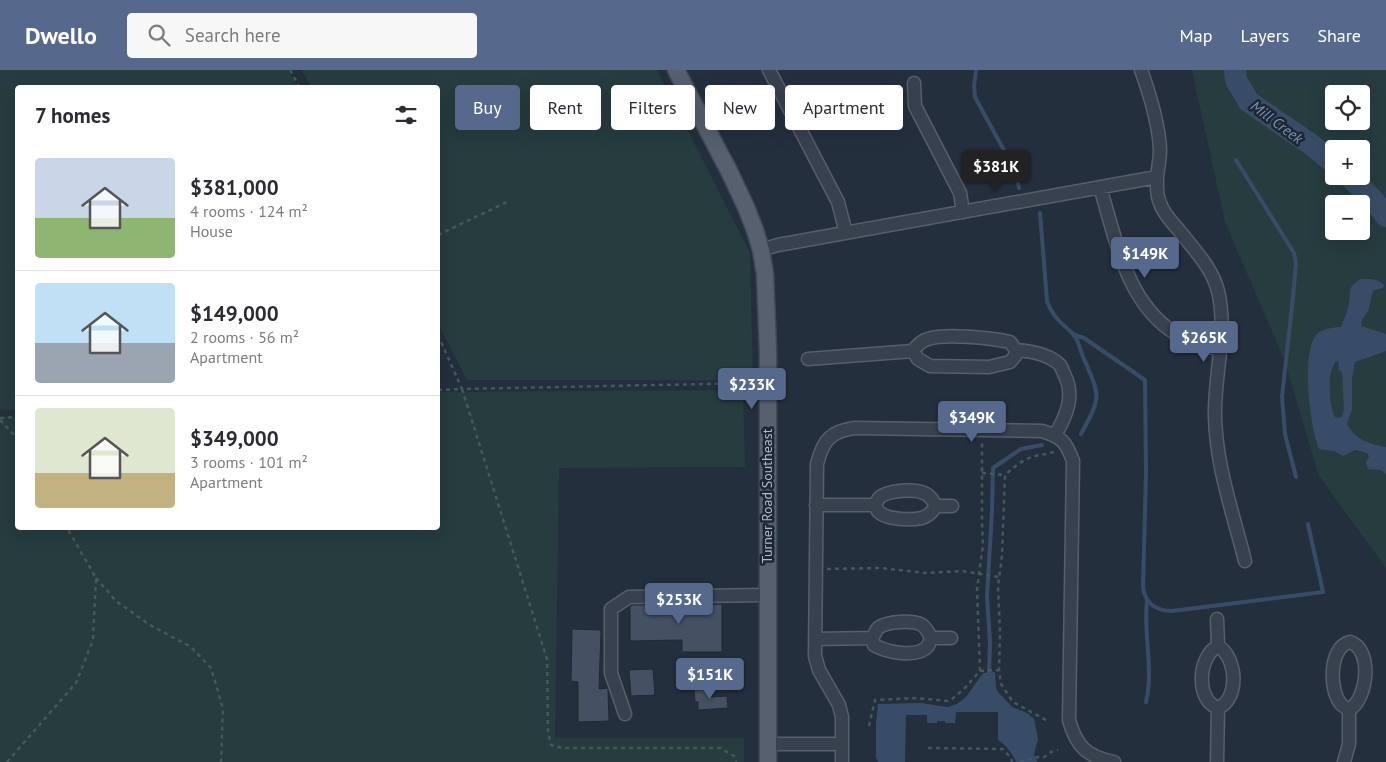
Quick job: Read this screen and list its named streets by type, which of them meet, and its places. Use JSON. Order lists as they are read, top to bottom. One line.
{"streets":{"main road":["Turner Road Southeast"]},"water":["Mill Creek"],"page":{"header":"Dwello","search":"Search here","nav":["Map","Layers","Share"],"map_buttons":["+","−"],"chip":["Buy","Rent","Filters","New","Apartment"],"heading":"7 homes","list":[{"name":"$381,000","note":"4 rooms · 124 m² · House"},{"name":"$149,000","note":"2 rooms · 56 m² · Apartment"},{"name":"$349,000","note":"3 rooms · 101 m² · Apartment"}],"price":["$381K","$149K","$265K","$233K","$349K","$253K","$151K"]}}
